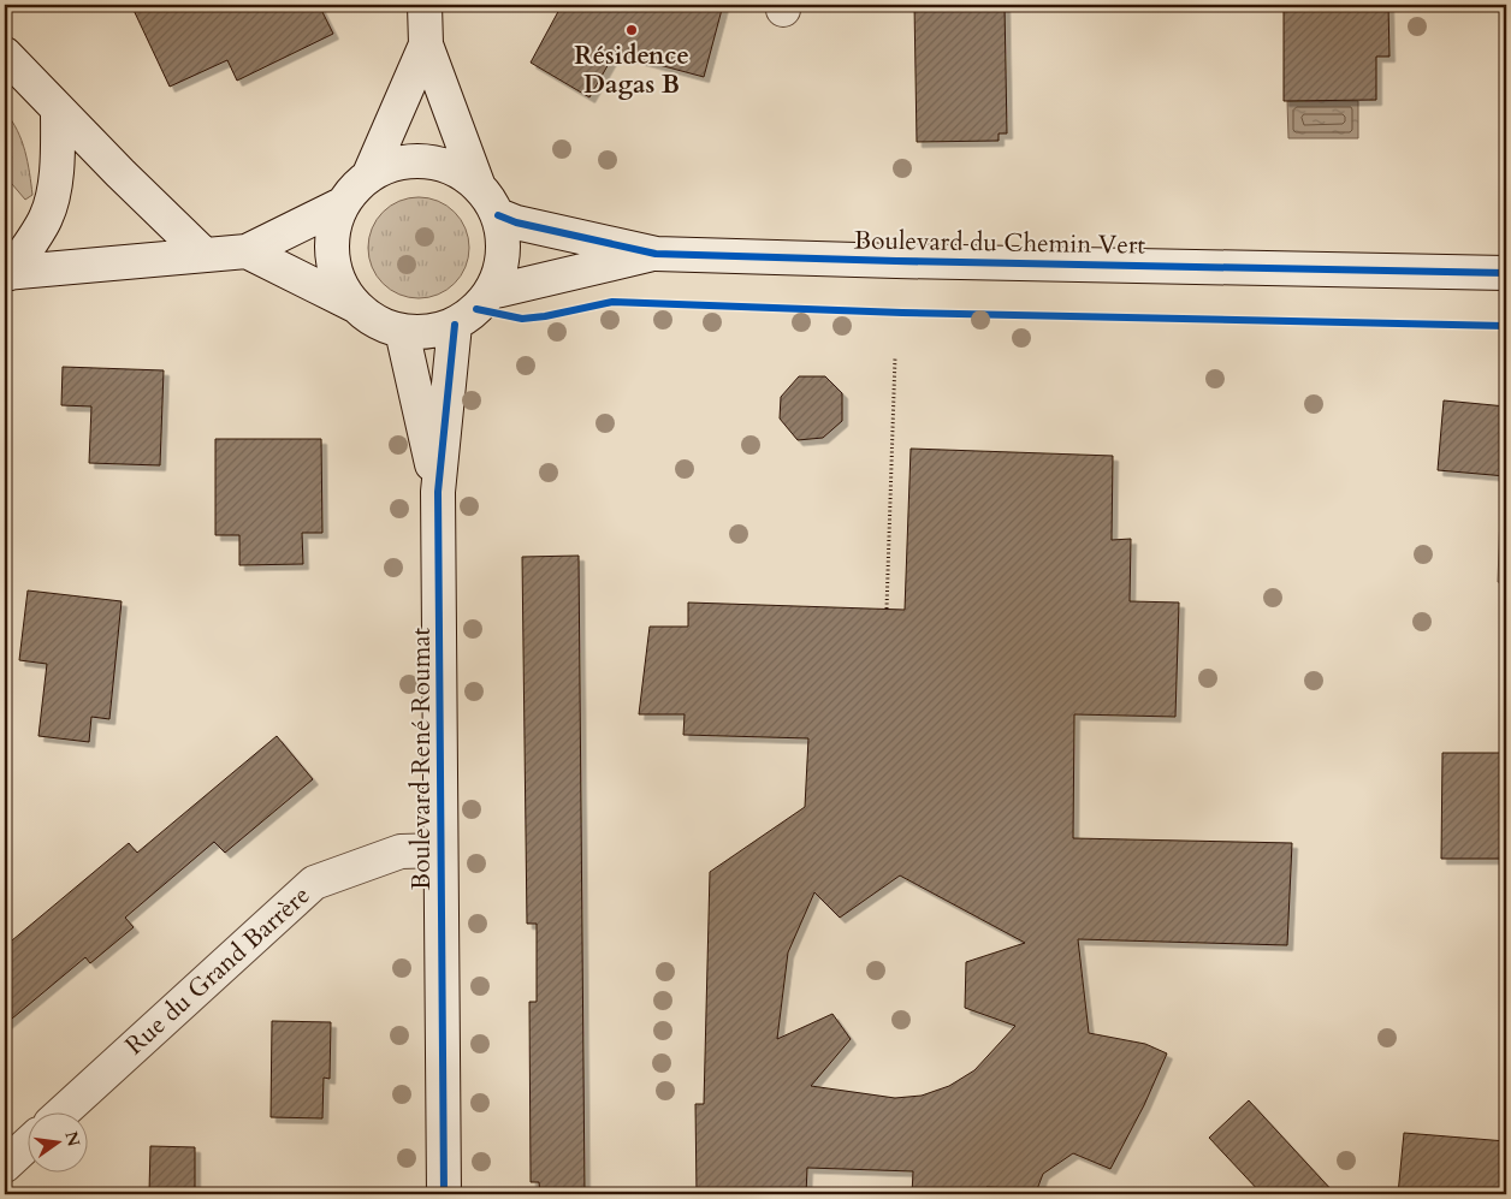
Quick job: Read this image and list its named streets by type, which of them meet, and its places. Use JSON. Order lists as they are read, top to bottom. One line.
{"streets":{"street":["Boulevard du Chemin Vert","Boulevard René Roumat","Rue du Grand Barrère"]},"crossings":[["Boulevard du Chemin Vert","Boulevard René Roumat"],["Boulevard René Roumat","Rue du Grand Barrère"]],"places":["Résidence Dagas B"],"north":"right"}
